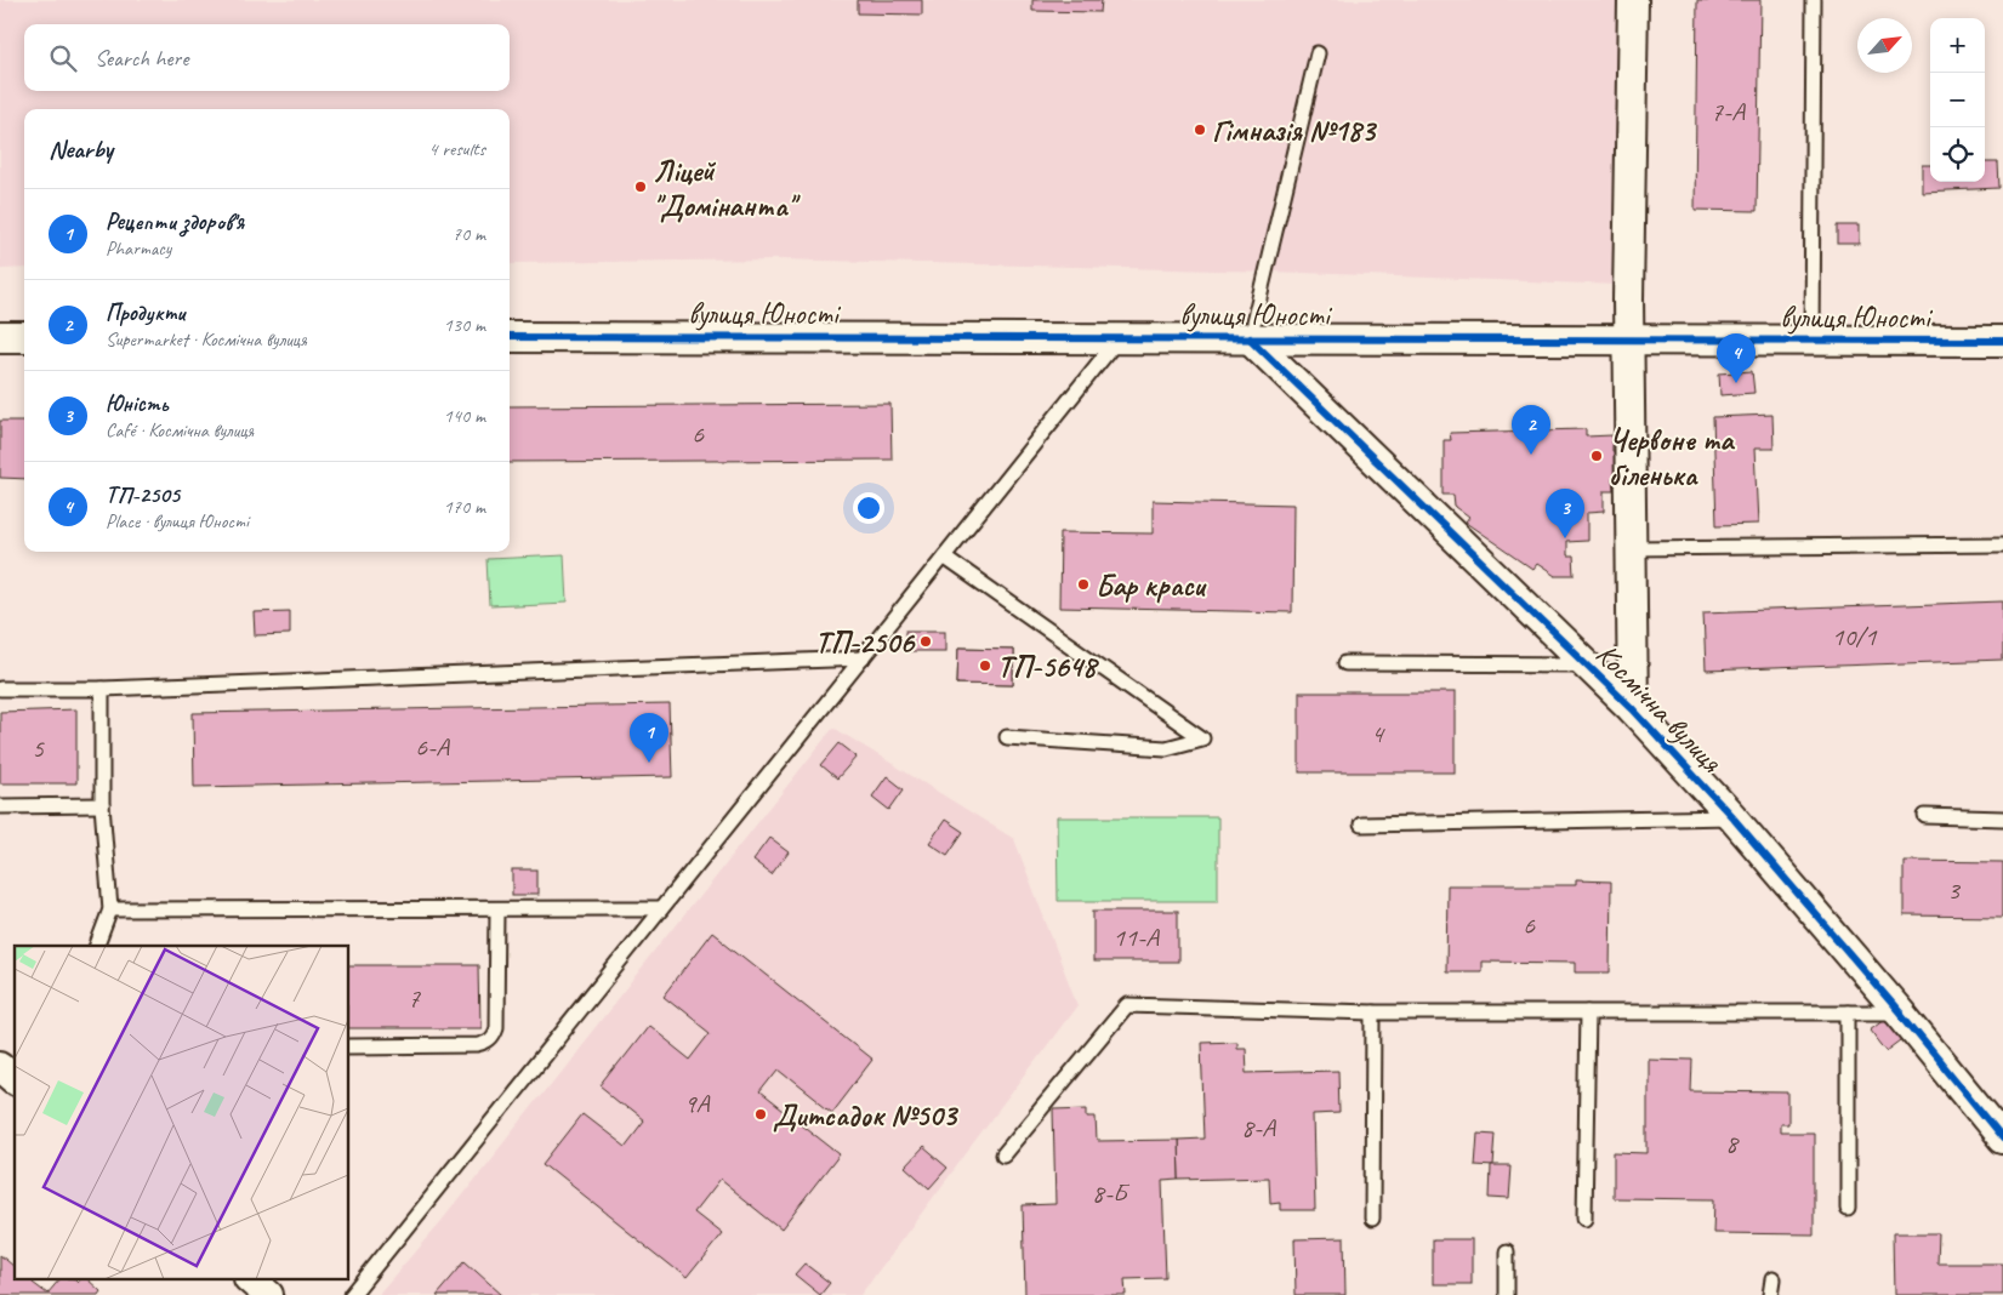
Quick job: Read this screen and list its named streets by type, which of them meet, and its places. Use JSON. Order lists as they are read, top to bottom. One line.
{"streets":{"street":["вулиця Юності","Космічна вулиця"]},"crossings":[["вулиця Юності","Космічна вулиця"]],"places":["Гімназія №183","Ліцей \"Домінанта\"","Червоне та біленька","Бар краси","ТП-2506","ТП-5648","Дитсадок №503"],"house_numbers":["7-А","6","10/1","4","6-А","5","3","6","11-А","7","9А","8-А","8","8-Б"],"north":"top right","page":{"map_buttons":["+","−"],"search":"Search here","heading":["Nearby","4 results"],"list":[{"mark":"1","name":"Рецепти здоров'я","note":"Pharmacy","value":"70 m"},{"mark":"2","name":"Продукти","note":"Supermarket · Космічна вулиця","value":"130 m"},{"mark":"3","name":"Юність","note":"Café · Космічна вулиця","value":"140 m"},{"mark":"4","name":"ТП-2505","note":"Place · вулиця Юності","value":"170 m"}],"pins":["4","2","3","1"]}}
